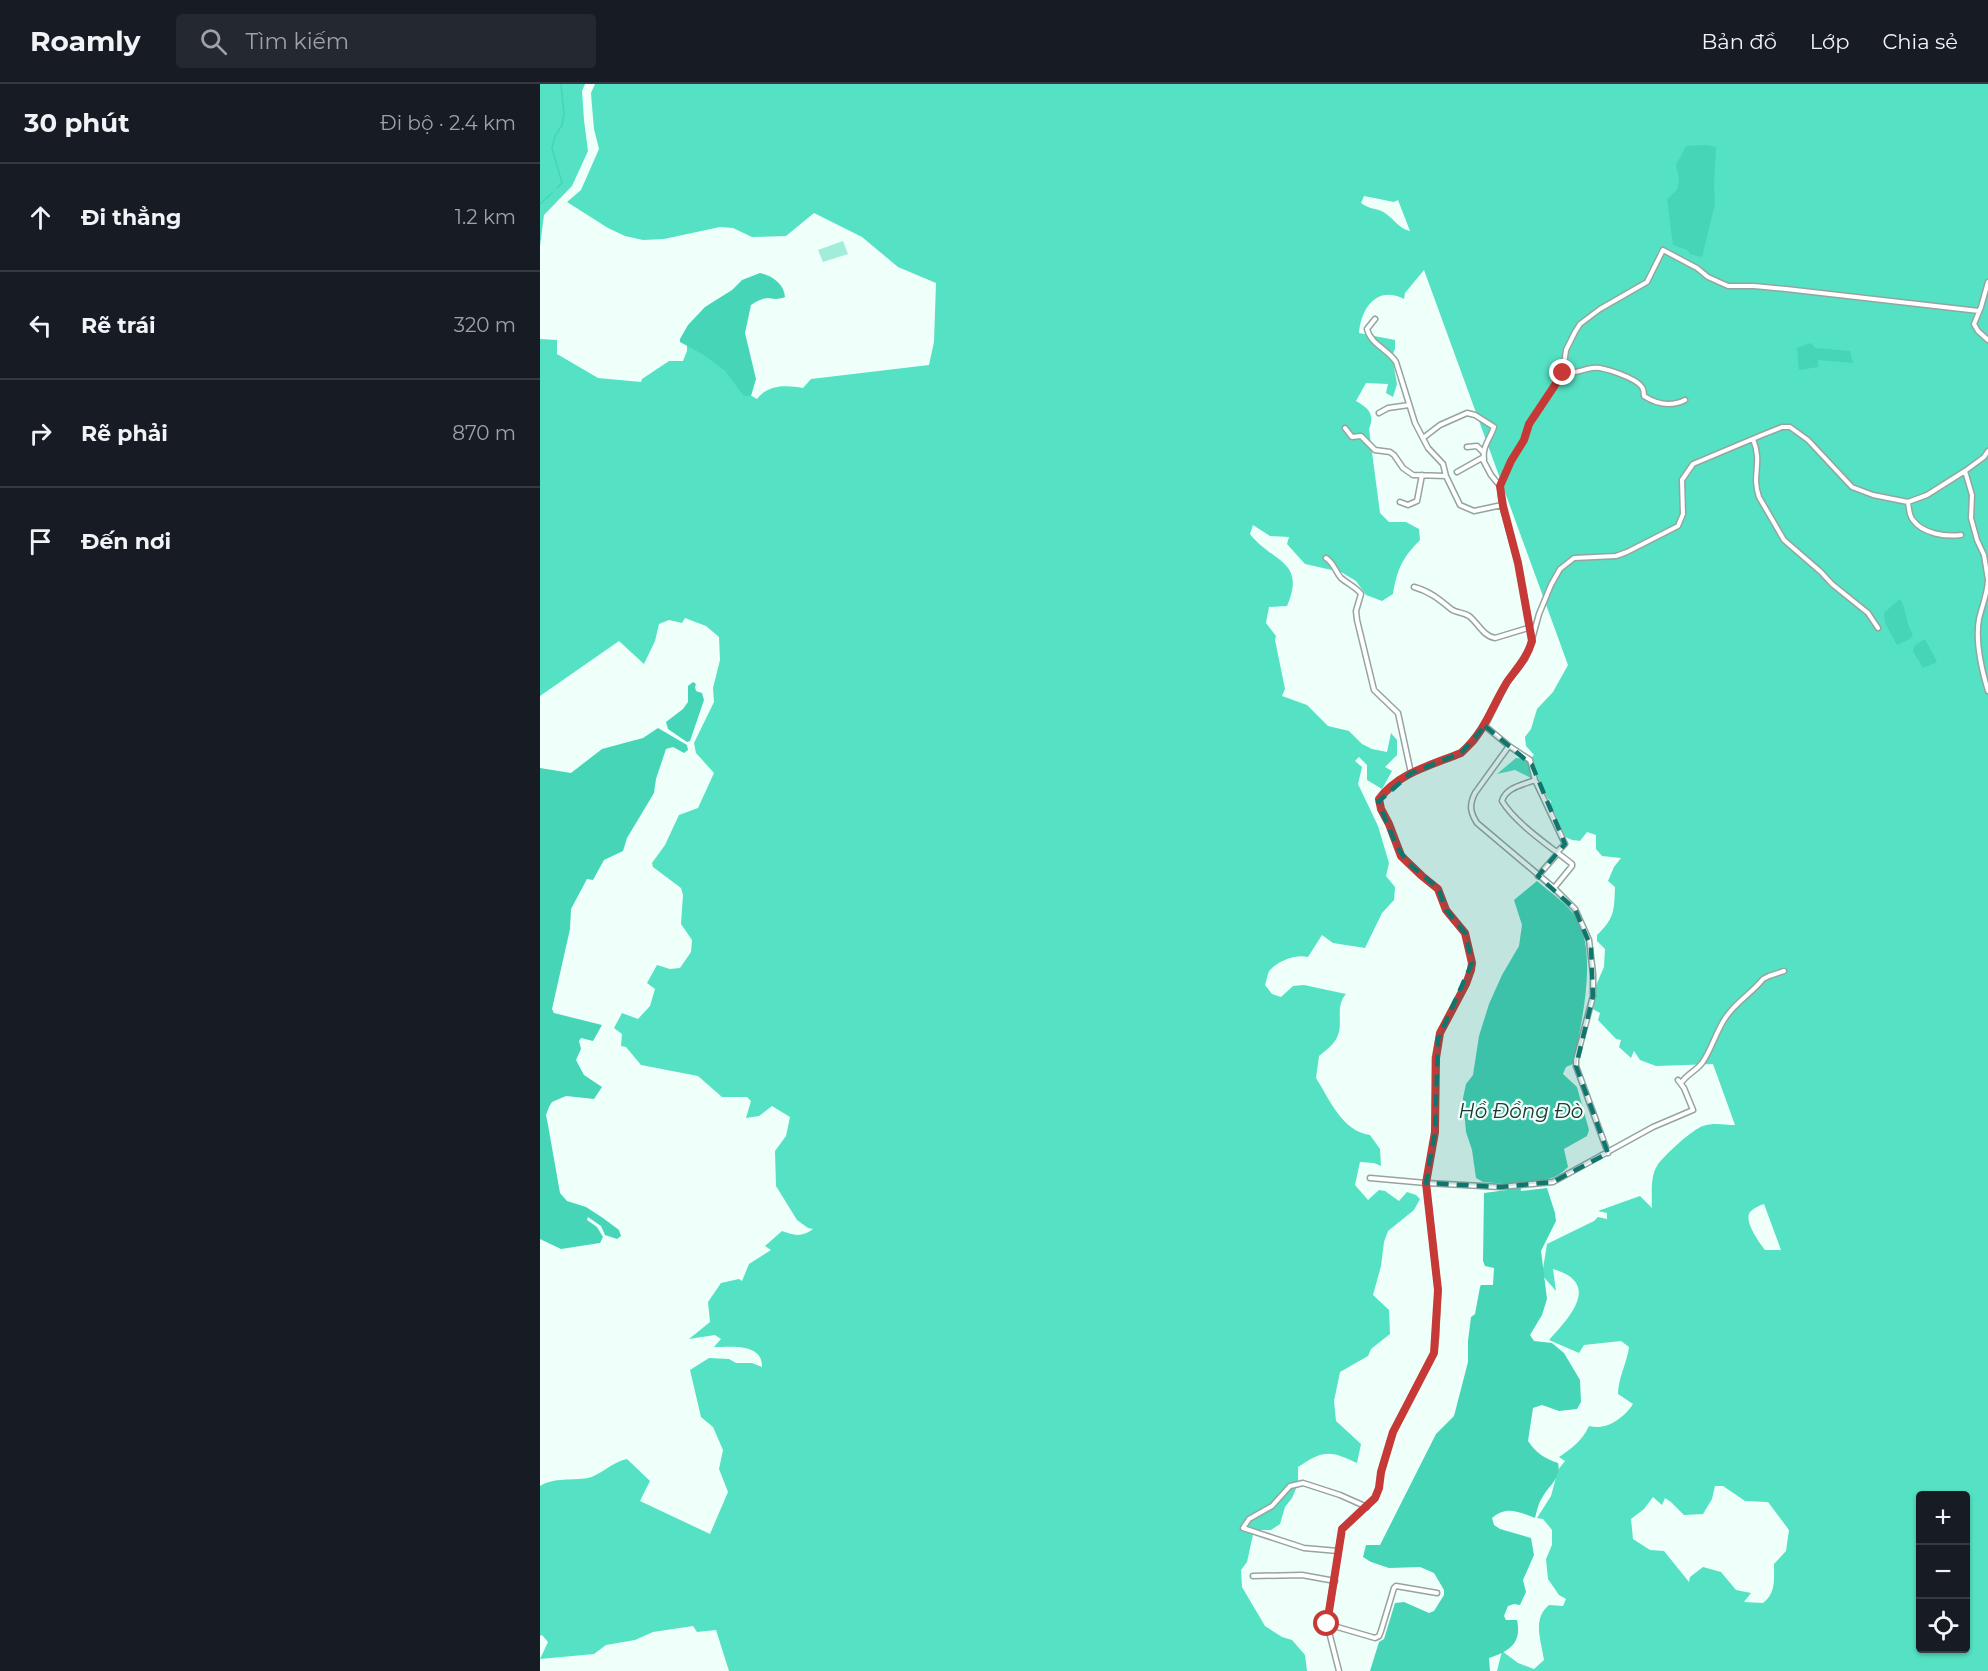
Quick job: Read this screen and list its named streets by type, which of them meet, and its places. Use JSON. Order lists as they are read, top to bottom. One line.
{"water":["Hồ Đồng Đò"],"page":{"header":"Roamly","search":"Tìm kiếm","nav":["Bản đồ","Lớp","Chia sẻ"],"heading":["30 phút","Đi bộ · 2.4 km"],"list":[["Đi thẳng","1.2 km"],["Rẽ trái","320 m"],["Rẽ phải","870 m"],"Đến nơi"],"map_buttons":["+","−"]}}
